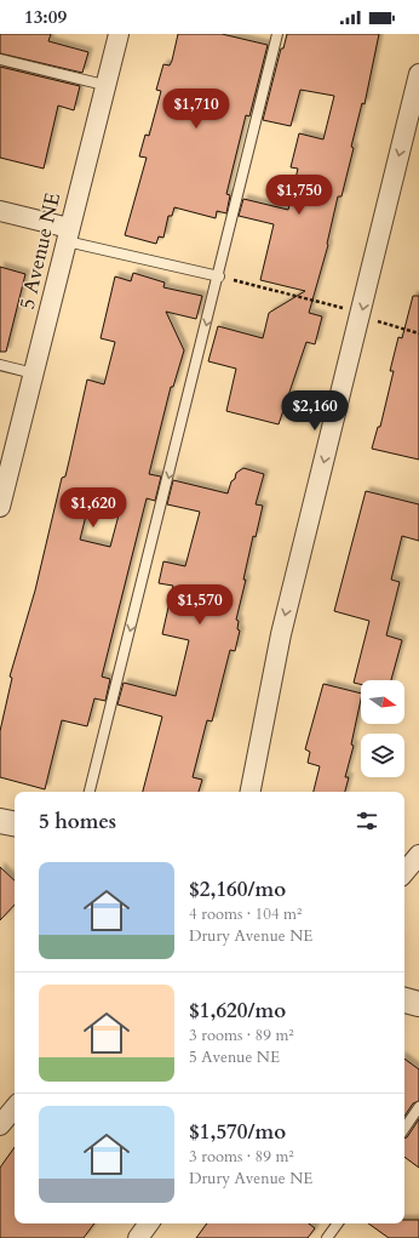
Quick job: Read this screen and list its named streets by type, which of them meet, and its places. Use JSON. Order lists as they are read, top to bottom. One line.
{"streets":{"street":["5 Avenue NE"]},"north":"right","page":{"status":"13:09","price":["$1,710","$1,750","$2,160","$1,620","$1,570"],"heading":"5 homes","list":[{"name":"$2,160/mo","note":"4 rooms · 104 m² · Drury Avenue NE"},{"name":"$1,620/mo","note":"3 rooms · 89 m² · 5 Avenue NE"},{"name":"$1,570/mo","note":"3 rooms · 89 m² · Drury Avenue NE"}]}}
